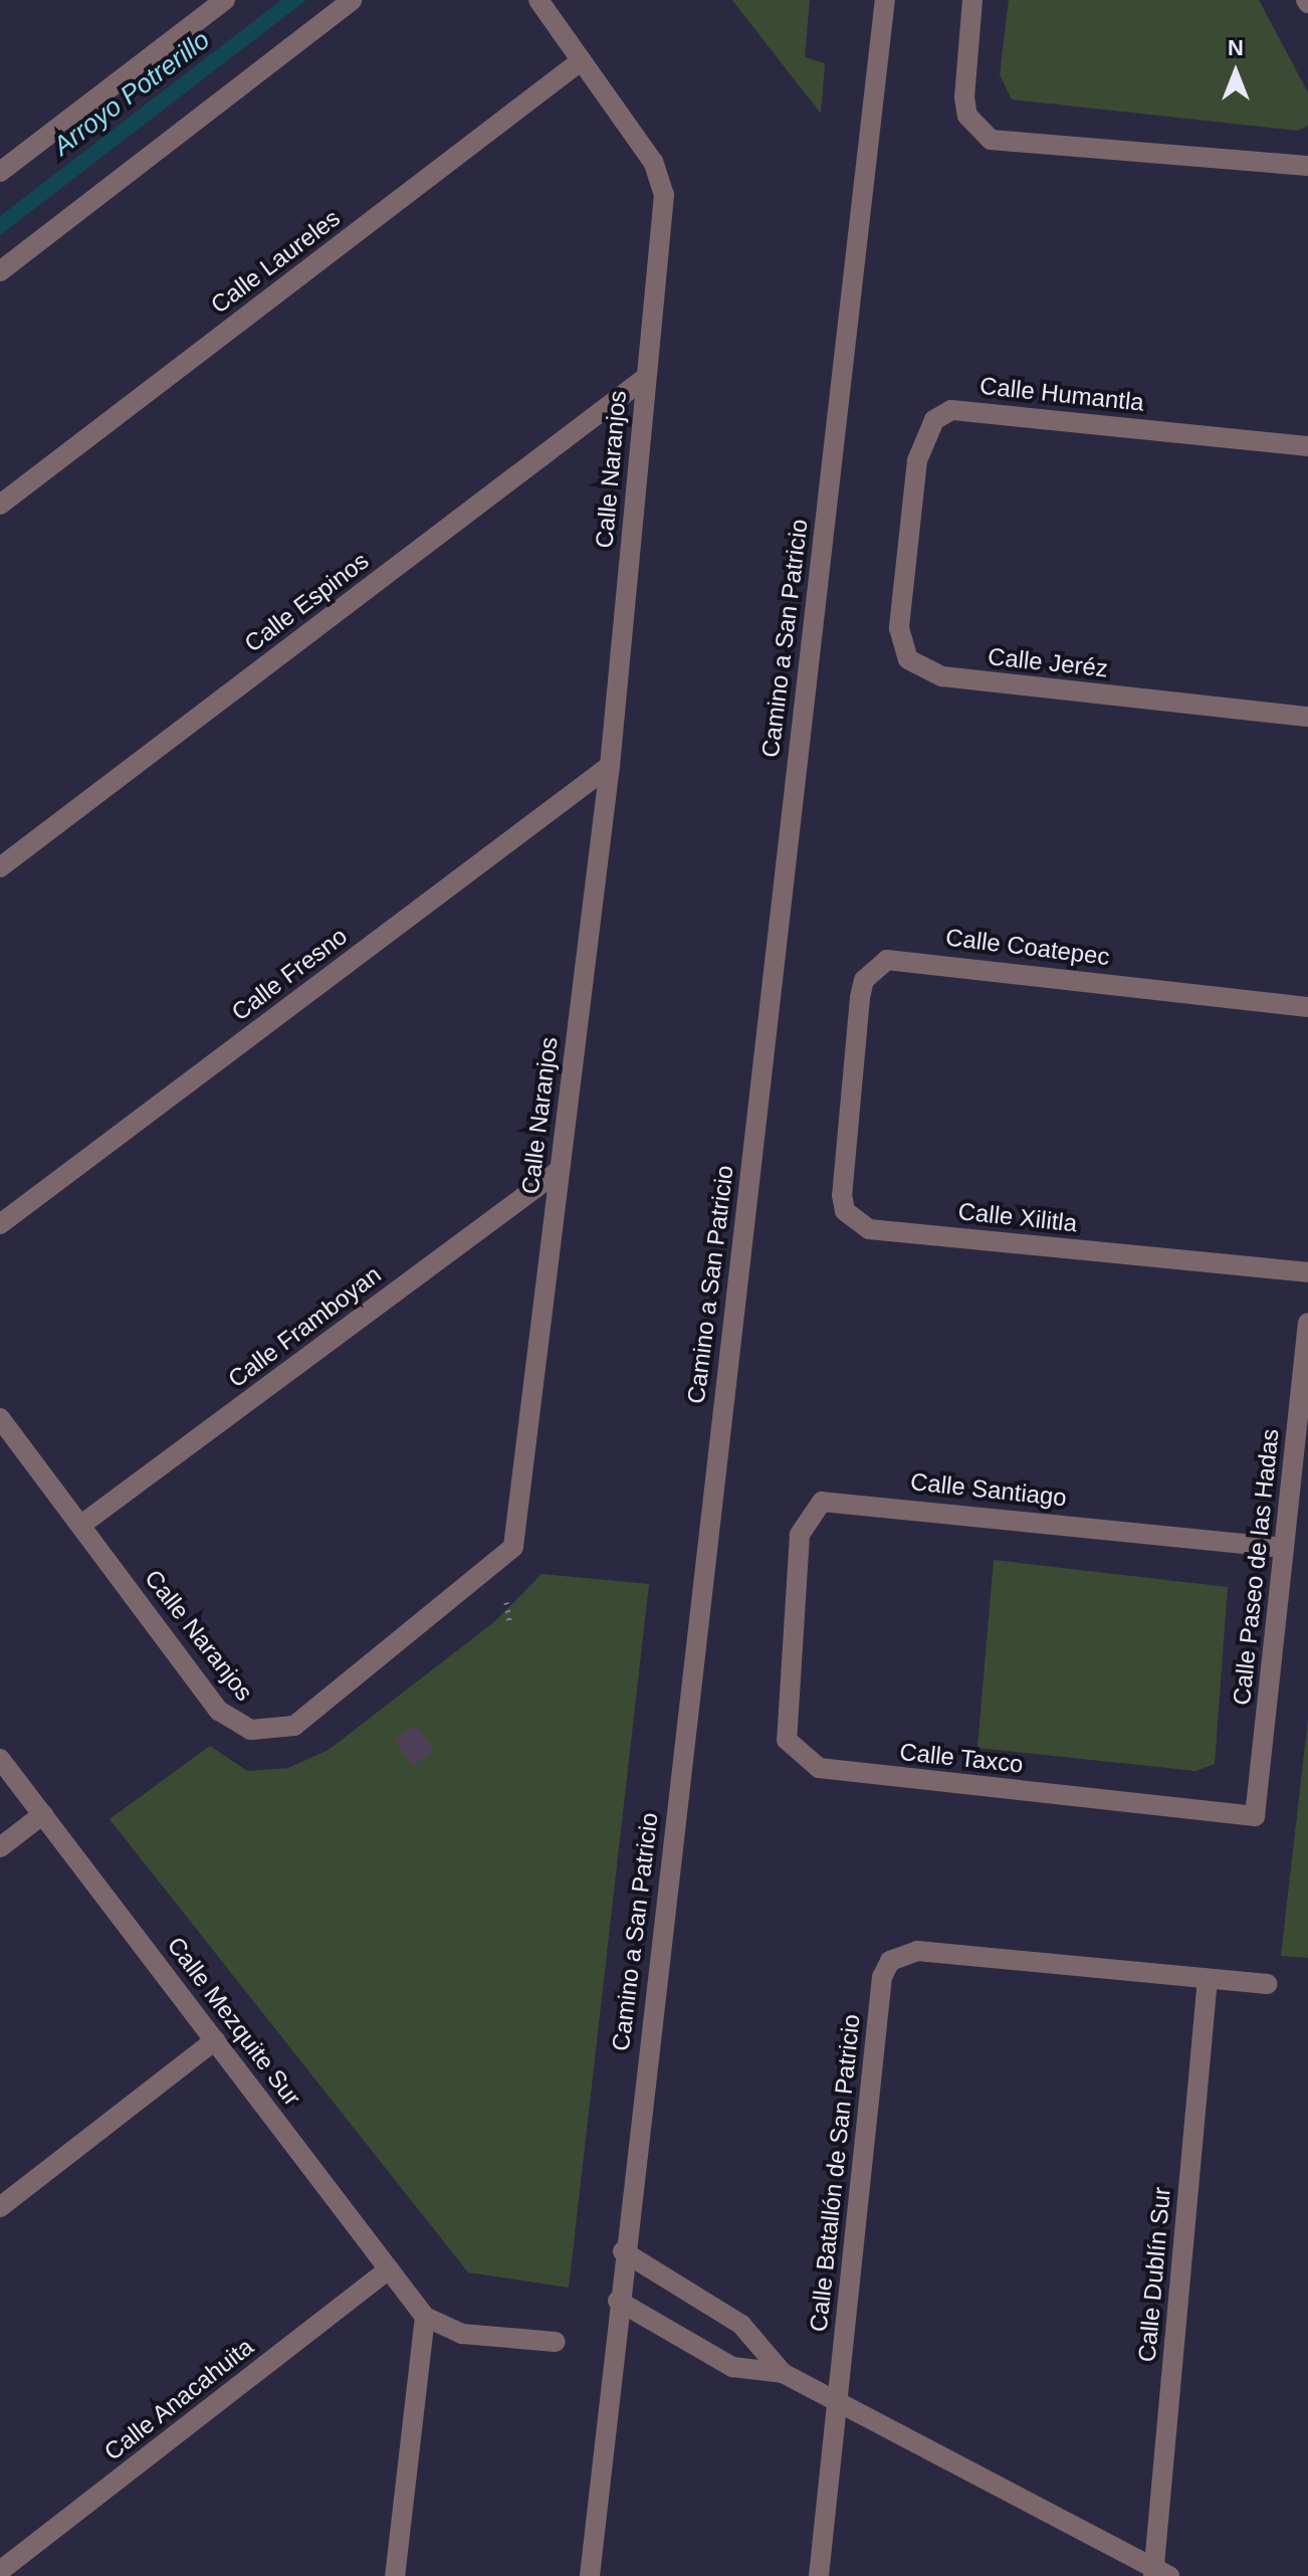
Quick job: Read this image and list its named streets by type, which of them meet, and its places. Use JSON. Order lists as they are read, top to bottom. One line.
{"streets":{"street":["Calle Laureles","Calle Humantla","Calle Naranjos","Calle Espinos","Camino a San Patricio","Calle Jeréz","Calle Coatepec","Calle Fresno","Calle Xilitla","Calle Framboyan","Calle Santiago","Calle Paseo de las Hadas","Calle Taxco","Calle Mezquite Sur","Calle Batallón de San Patricio","Calle Dublín Sur","Calle Anacahuita"]},"crossings":[["Calle Laureles","Calle Naranjos"],["Calle Humantla","Calle Jeréz"],["Calle Naranjos","Calle Espinos"],["Calle Naranjos","Calle Fresno"],["Calle Naranjos","Calle Framboyan"],["Calle Coatepec","Calle Xilitla"],["Calle Santiago","Calle Paseo de las Hadas"],["Calle Santiago","Calle Taxco"],["Calle Paseo de las Hadas","Calle Taxco"],["Calle Mezquite Sur","Calle Anacahuita"],["Calle Batallón de San Patricio","Calle Dublín Sur"]],"water":["Arroyo Potrerillo"],"north":"top"}
